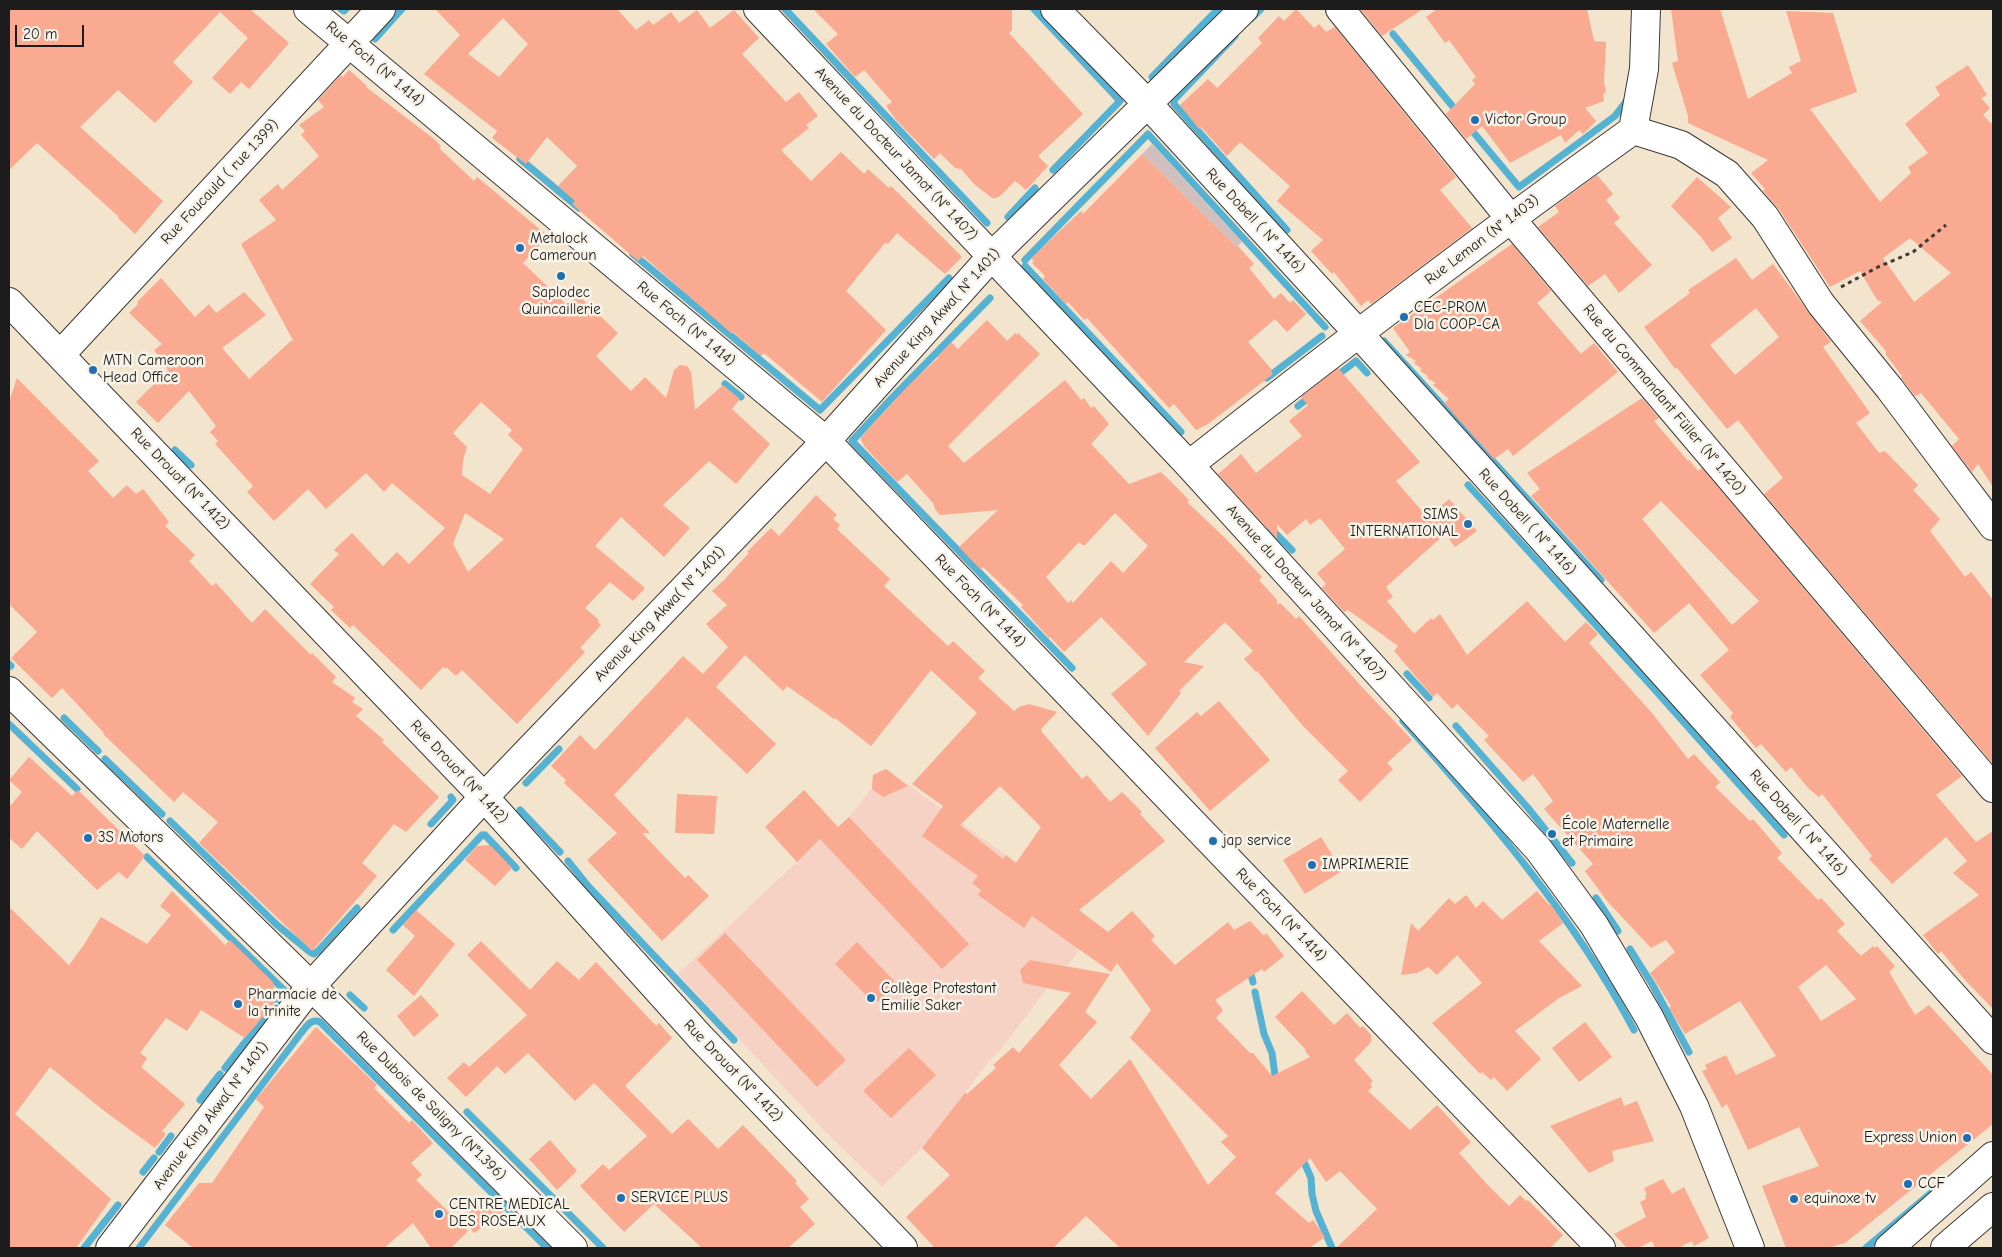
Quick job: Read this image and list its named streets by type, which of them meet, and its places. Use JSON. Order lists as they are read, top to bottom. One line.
{"streets":{"street":["Rue Foch (N° 1.414)","Avenue du Docteur Jamot (N° 1.407)","Rue Foucauld ( rue 1.399)","Rue Dobell ( N° 1.416)","Rue Leman (N° 1.403)","Avenue King Akwa( N° 1.401)","Rue du Commandant Füller (N° 1.420)","Rue Drouot (N° 1.412)","Rue Dubois de Saligny (N°1.396)"]},"crossings":[["Rue Foch (N° 1.414)","Rue Foucauld ( rue 1.399)"],["Rue Foch (N° 1.414)","Avenue King Akwa( N° 1.401)"],["Avenue du Docteur Jamot (N° 1.407)","Rue Leman (N° 1.403)"],["Avenue du Docteur Jamot (N° 1.407)","Avenue King Akwa( N° 1.401)"],["Rue Foucauld ( rue 1.399)","Rue Drouot (N° 1.412)"],["Rue Dobell ( N° 1.416)","Rue Leman (N° 1.403)"],["Rue Dobell ( N° 1.416)","Avenue King Akwa( N° 1.401)"],["Rue Leman (N° 1.403)","Rue du Commandant Füller (N° 1.420)"],["Avenue King Akwa( N° 1.401)","Rue Drouot (N° 1.412)"],["Avenue King Akwa( N° 1.401)","Rue Dubois de Saligny (N°1.396)"]],"places":["Victor Group","Metalock Cameroun","Saplodec Quincaillerie","CEC-PROM Dla COOP-CA","MTN Cameroon Head Office","SIMS INTERNATIONAL","École Maternelle et Primaire","3S Motors","jap service","IMPRIMERIE","Collège Protestant Emilie Saker","Pharmacie de la trinite","Express Union","CCF","SERVICE PLUS","equinoxe tv","CENTRE MEDICAL DES ROSEAUX"],"scale_bar":"20 m"}
